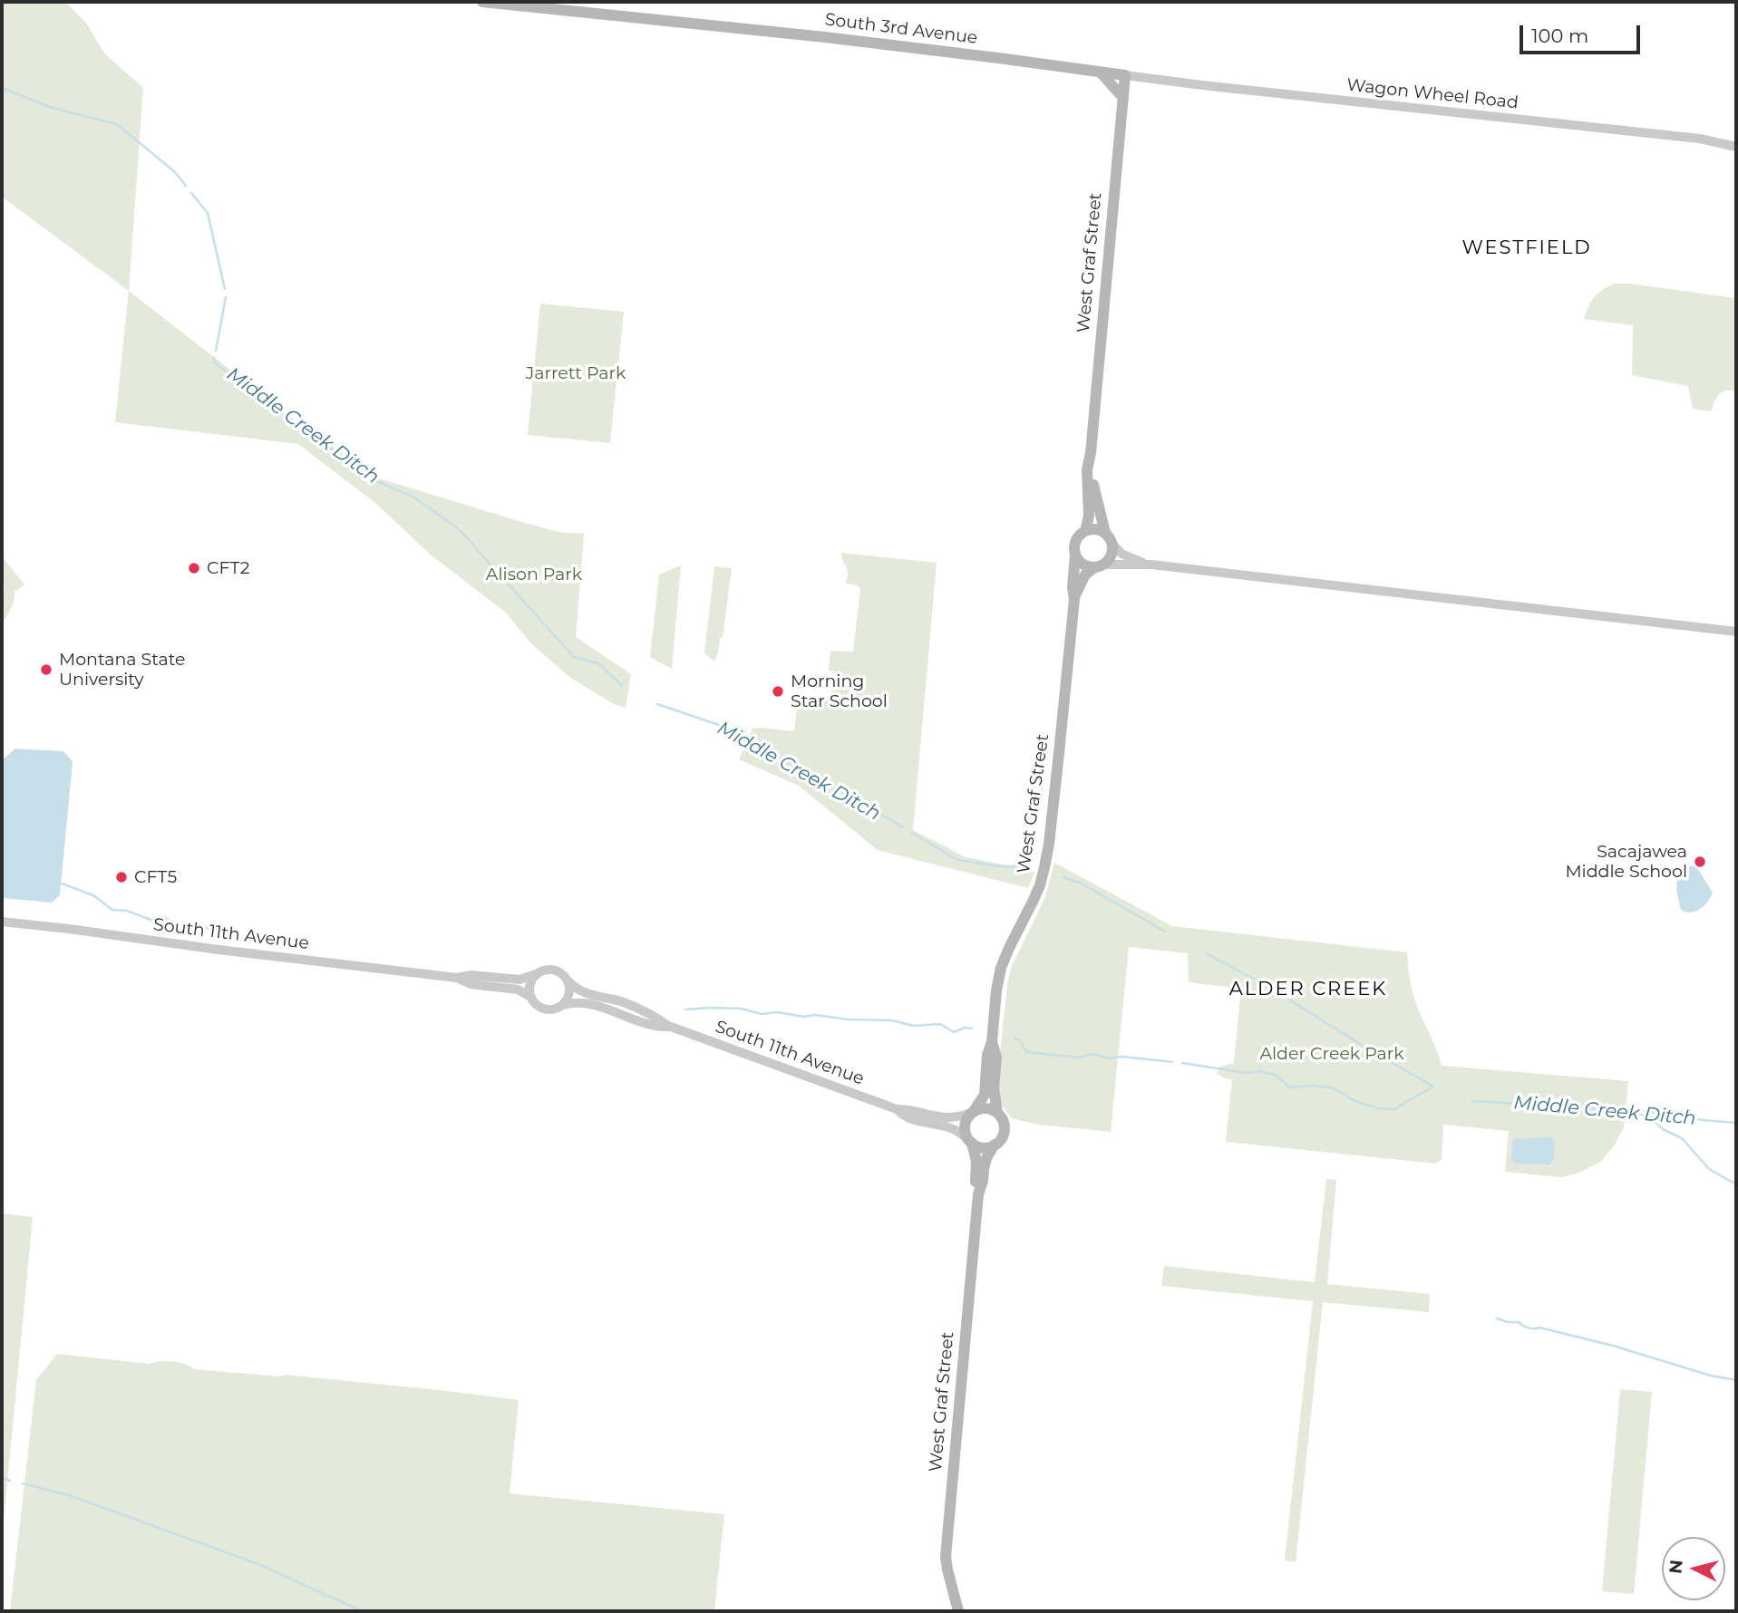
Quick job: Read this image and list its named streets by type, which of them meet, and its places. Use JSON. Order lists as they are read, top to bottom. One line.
{"streets":{"main road":["South 3rd Avenue","West Graf Street"],"street":["Wagon Wheel Road","South 11th Avenue"]},"crossings":[["South 3rd Avenue","Wagon Wheel Road"],["South 3rd Avenue","West Graf Street"],["Wagon Wheel Road","West Graf Street"],["West Graf Street","South 11th Avenue"]],"districts":["WESTFIELD","ALDER CREEK"],"water":["Middle Creek Ditch"],"parks":["Jarrett Park","Alison Park","Alder Creek Park"],"places":["CFT2","Montana State University","Morning Star School","Sacajawea Middle School","CFT5"],"scale_bar":"100 m","north":"left"}
